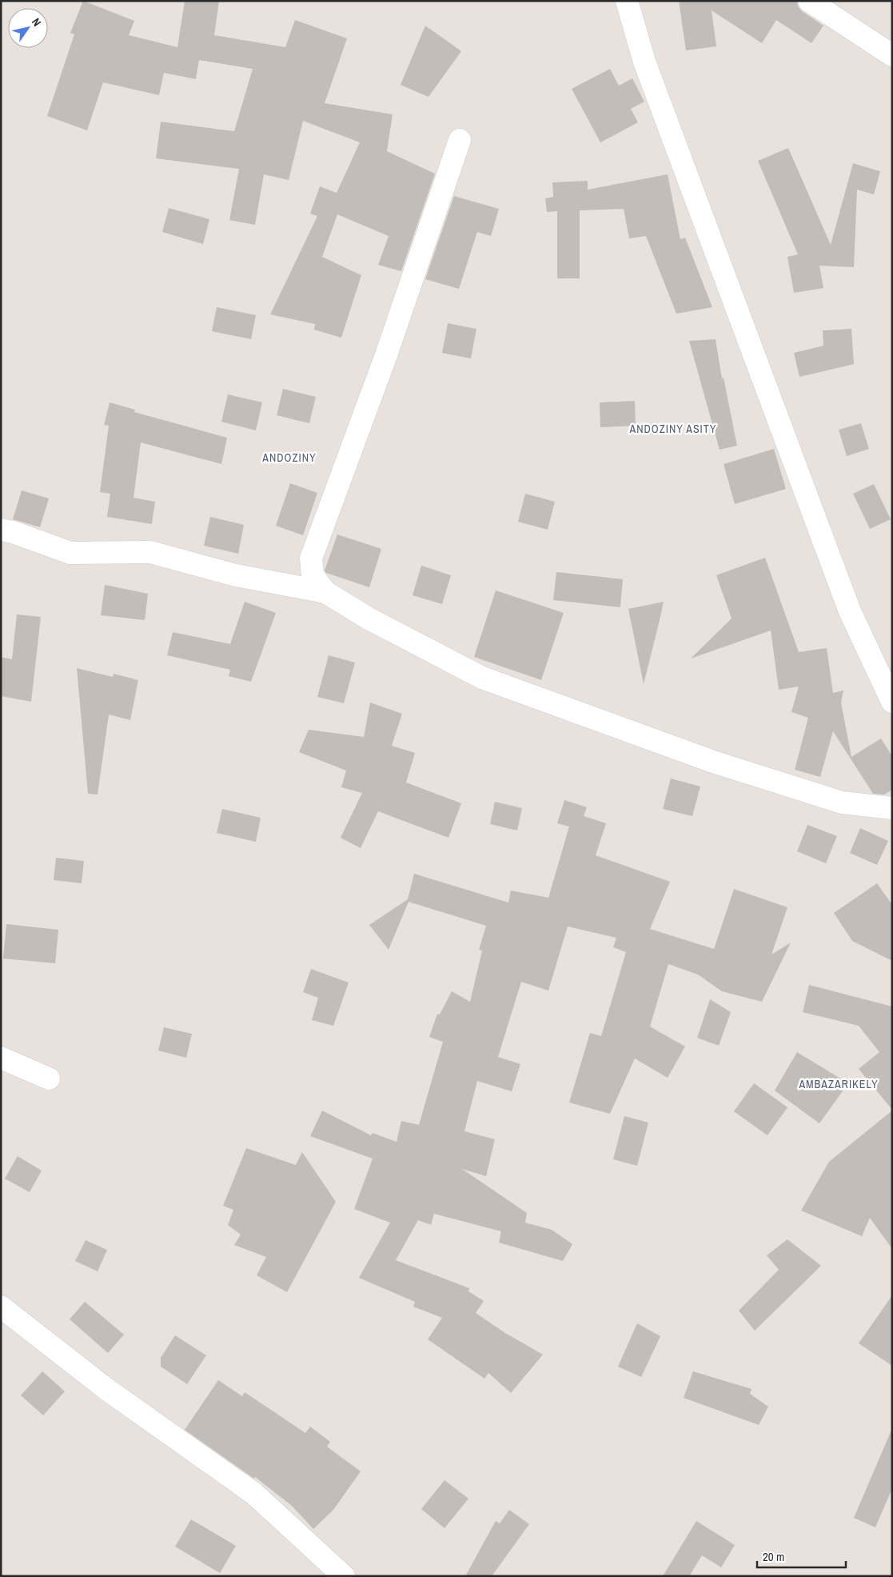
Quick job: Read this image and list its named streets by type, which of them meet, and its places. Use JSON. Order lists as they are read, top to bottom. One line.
{"districts":["ANDOZINY ASITY","ANDOZINY","AMBAZARIKELY"],"scale_bar":"20 m","north":"top right"}
